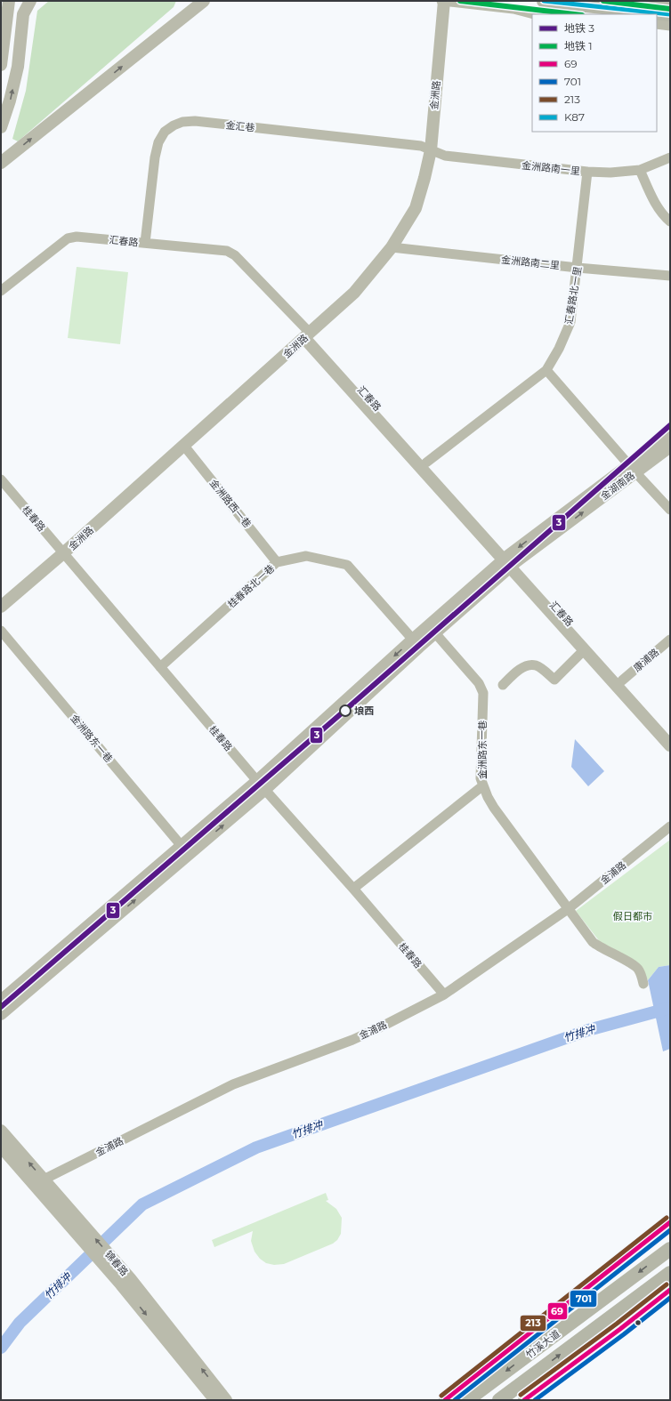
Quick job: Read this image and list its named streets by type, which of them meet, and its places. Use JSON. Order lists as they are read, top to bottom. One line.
{"streets":{"highway":["竹溪大道"],"main road":["金洲路","汇春路","金湖南路","锦春路"],"street":["金汇巷","金洲路南一里","金洲路南二里","汇春路北一里","金洲路西一巷","桂春路","桂春路北一巷","康浦路","金洲路东一巷","金浦路"]},"crossings":[["金洲路","金汇巷"],["金洲路","金洲路南一里"],["金洲路","汇春路"],["金洲路","金洲路南二里"],["金洲路","金洲路西一巷"],["金洲路","桂春路"],["金汇巷","金洲路南一里"],["金汇巷","汇春路"],["金洲路南一里","汇春路北一里"],["汇春路","汇春路北一里"],["汇春路","金湖南路"],["汇春路","康浦路"],["金洲路南二里","汇春路北一里"],["金湖南路","桂春路"],["金湖南路","桂春路北一巷"],["金湖南路","金洲路东一巷"],["金洲路西一巷","桂春路北一巷"],["桂春路","桂春路北一巷"],["桂春路","金浦路"],["金洲路东一巷","金浦路"],["金浦路","锦春路"]],"water":["竹排冲"],"parks":["假日都市"],"places":["埌西"],"lines":["metro line 1","transit line K87","metro line 3","transit line 213","transit line 69","transit line 701"],"legend":["地铁 3","地铁 1","69","701","213","K87"]}
